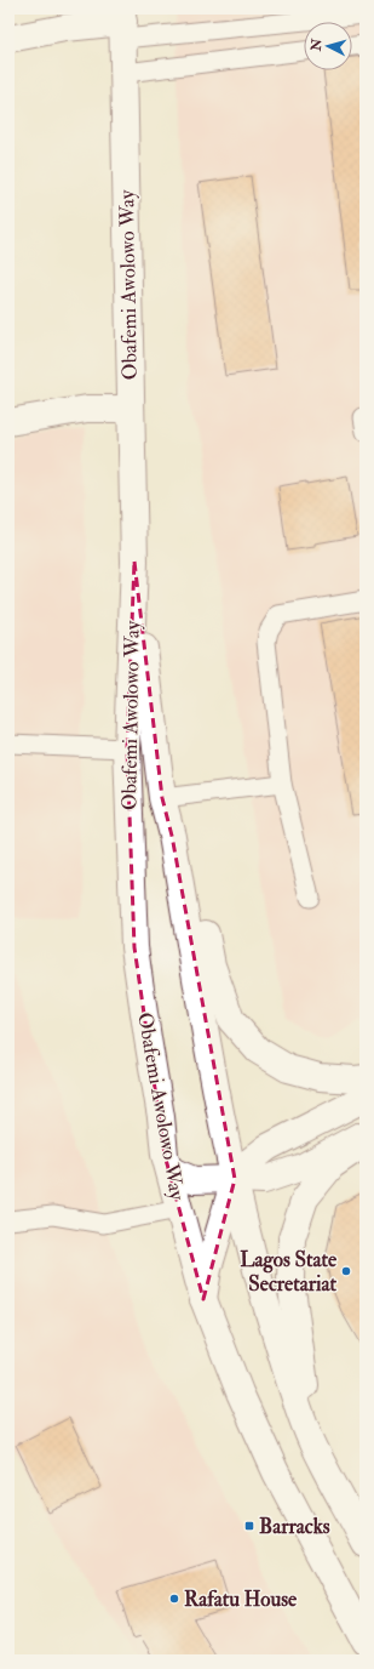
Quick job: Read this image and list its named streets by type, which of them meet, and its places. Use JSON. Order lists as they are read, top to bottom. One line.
{"streets":{"main road":["Obafemi Awolowo Way"]},"places":{"other":["Lagos State Secretariat","Rafatu House"],"transit":["Barracks"]},"north":"left"}
